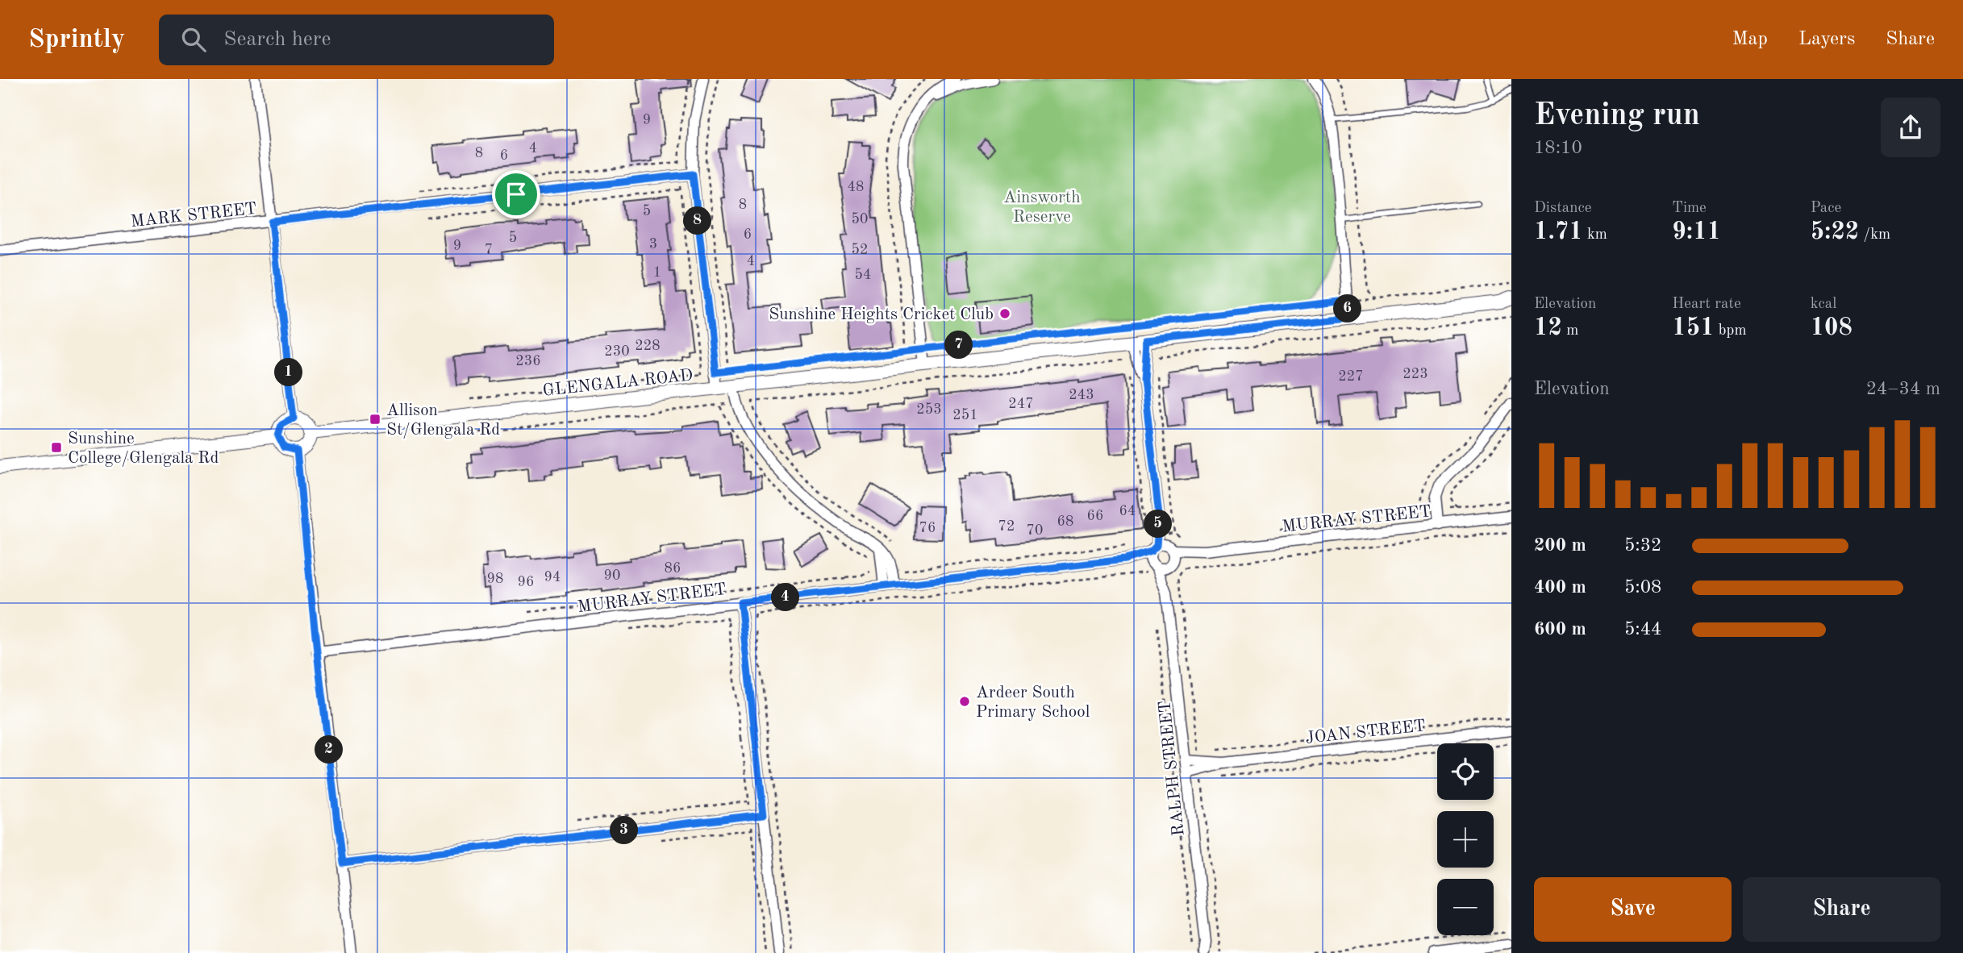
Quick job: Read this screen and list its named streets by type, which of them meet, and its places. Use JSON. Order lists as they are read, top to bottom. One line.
{"streets":{"street":["MARK STREET","GLENGALA ROAD","MURRAY STREET","JOAN STREET","RALPH STREET"]},"crossings":[["GLENGALA ROAD","RALPH STREET"],["MURRAY STREET","RALPH STREET"],["JOAN STREET","RALPH STREET"]],"parks":["Ainsworth Reserve"],"places":{"other":["Sunshine Heights Cricket Club","Ardeer South Primary School"],"transit":["Allison St/Glengala Rd","Sunshine College/Glengala Rd"]},"house_numbers":["9","4","8","6","48","8","5","50","6","5","3","9","7","52","4","1","54","228","230","236","223","227","243","247","253","251","64","66","68","72","76","70","86","90","94","98","96"],"page":{"header":"Sprintly","search":"Search here","nav":["Map","Layers","Share"],"heading":["Evening run","18:10"],"stats":[["Distance","1.71 km"],["Time","9:11"],["Pace","5:22 /km"],["Elevation","12 m"],["Heart rate","151 bpm"],["kcal","108"]],"pins":["8","6","7","1","5","4","2","3"],"chart":["Elevation","24–34 m"],"list":[{"name":"200 m","note":"5:32"},{"name":"400 m","note":"5:08"},{"name":"600 m","note":"5:44"}],"map_buttons":["+","−"],"buttons":["Save","Share"]}}
